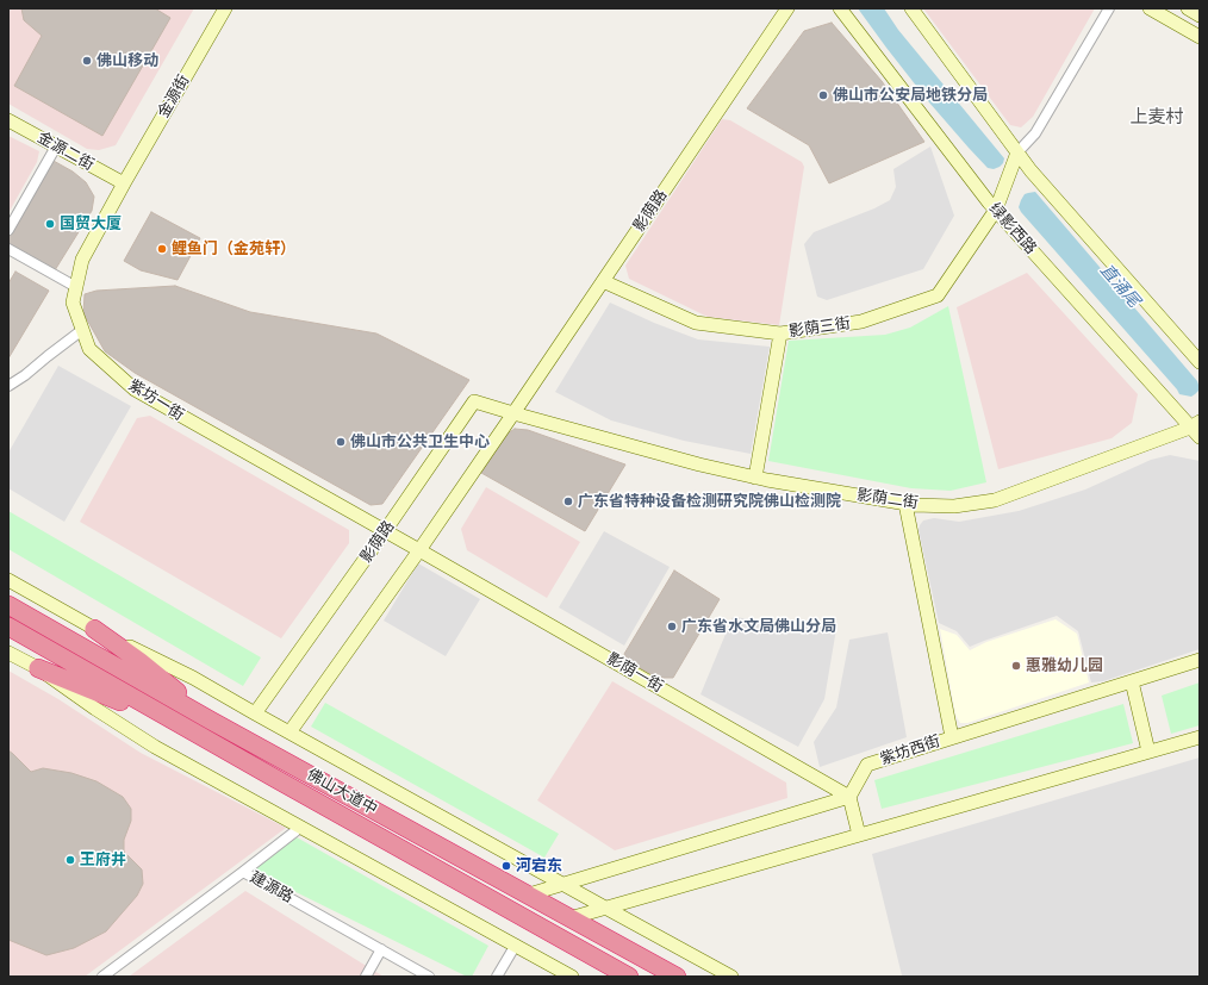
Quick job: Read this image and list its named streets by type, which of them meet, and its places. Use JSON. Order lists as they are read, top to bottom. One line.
{"streets":{"highway":["佛山大道中"],"street":["金源街","金源二街","影荫路","绿影西路","影荫三街","紫坊一街","影荫二街","影荫一街","紫坊西街","建源路"]},"crossings":[["金源街","金源二街"],["金源街","紫坊一街"],["金源二街","紫坊一街"],["影荫路","影荫三街"],["影荫路","紫坊一街"],["影荫路","影荫二街"],["影荫路","影荫一街"],["影荫路","佛山大道中"],["绿影西路","影荫三街"],["绿影西路","影荫二街"],["紫坊一街","影荫一街"],["影荫一街","紫坊西街"]],"districts":["上麦村"],"water":["直涌尾"],"places":["佛山移动","佛山市公安局地铁分局","国贸大厦","鲤鱼门（金苑轩）","佛山市公共卫生中心","广东省特种设备检测研究院佛山检测院","广东省水文局佛山分局","惠雅幼儿园","王府井","河宕东"]}
